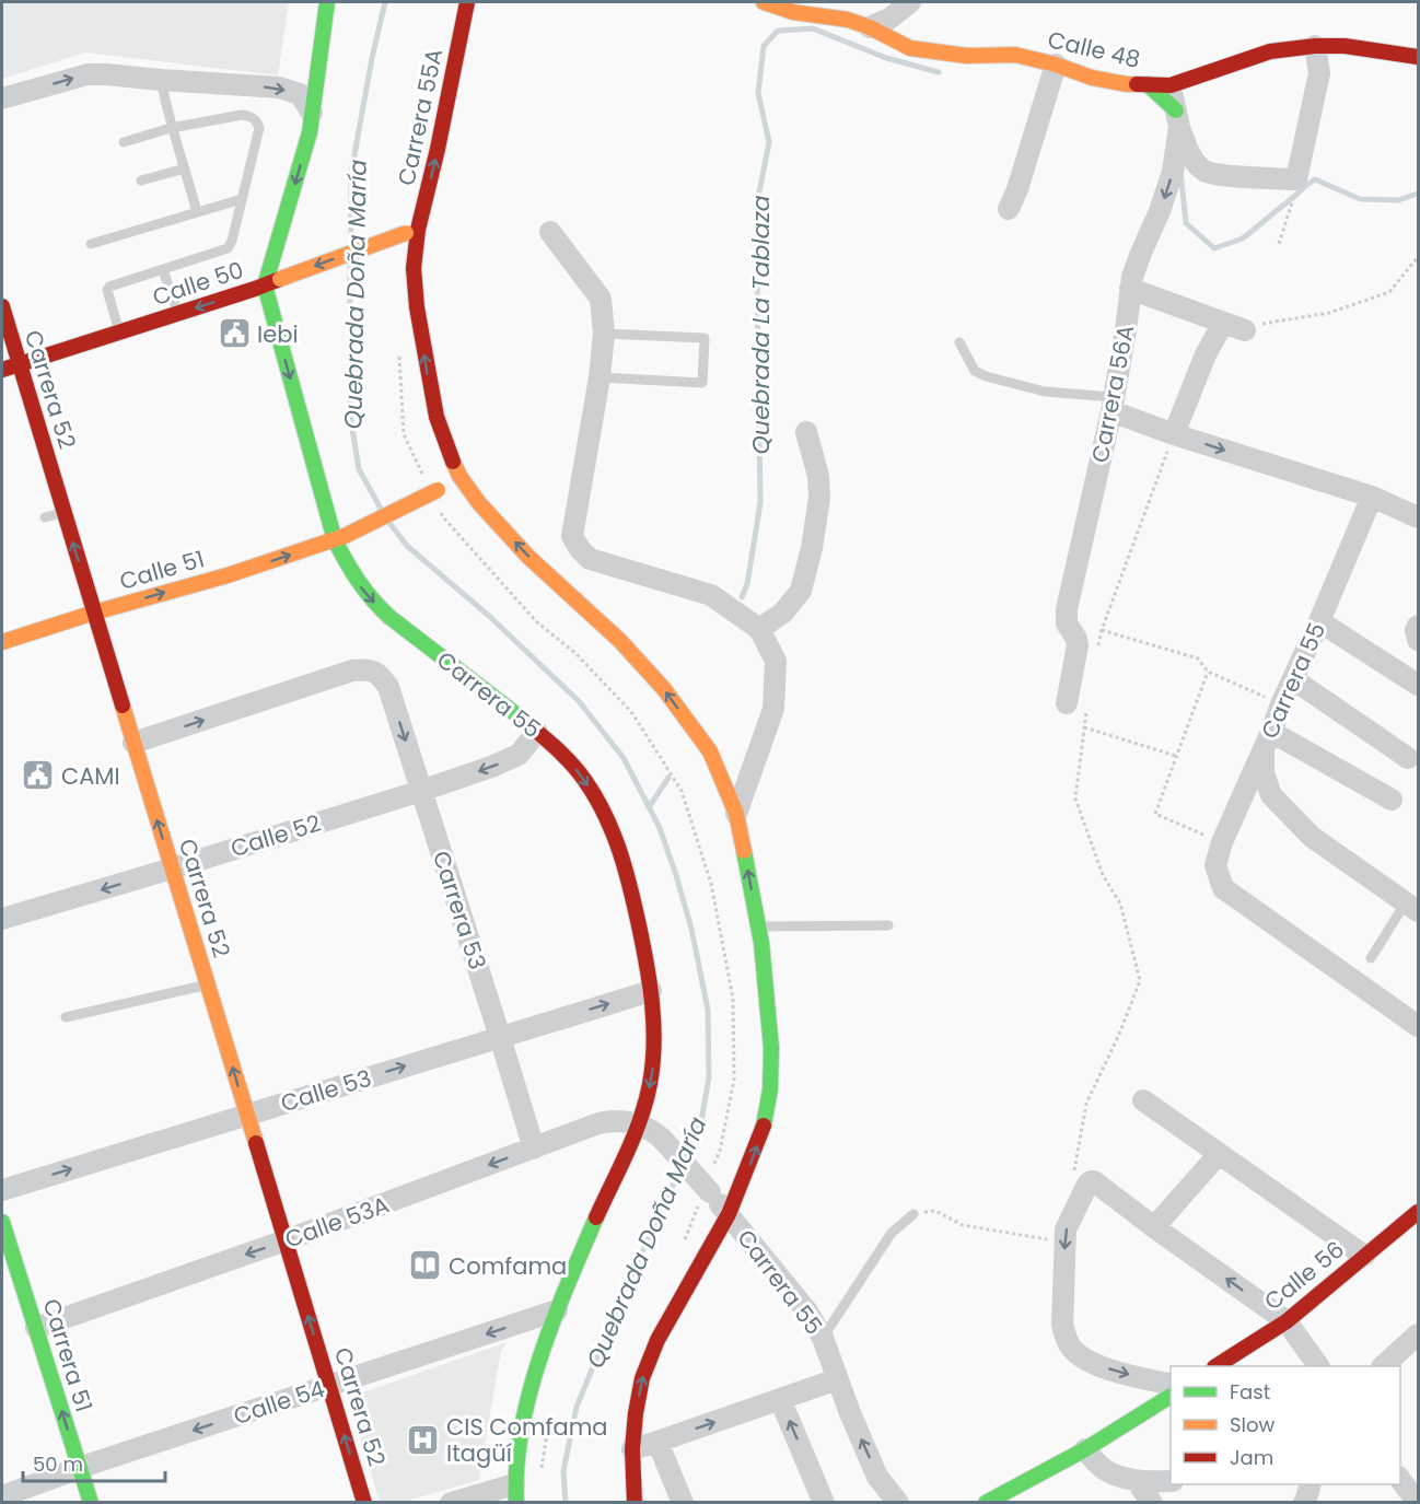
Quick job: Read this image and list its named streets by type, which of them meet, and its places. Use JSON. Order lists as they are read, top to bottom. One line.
{"streets":{"street":["Calle 48","Carrera 55A","Calle 50","Carrera 52","Carrera 56A","Calle 51","Carrera 55","Calle 52","Carrera 53","Calle 53","Calle 53A","Calle 56","Carrera 51","Calle 54"]},"crossings":[["Calle 48","Carrera 56A"],["Carrera 55A","Calle 50"],["Carrera 55A","Calle 51"],["Carrera 55A","Carrera 55"],["Calle 50","Carrera 52"],["Calle 50","Carrera 55"],["Carrera 52","Calle 51"],["Carrera 52","Calle 52"],["Carrera 52","Carrera 53"],["Carrera 52","Calle 53"],["Carrera 52","Calle 53A"],["Carrera 52","Calle 54"],["Calle 51","Carrera 55"],["Carrera 55","Calle 52"],["Carrera 55","Calle 53"],["Carrera 55","Calle 53A"],["Carrera 55","Calle 54"],["Calle 52","Carrera 53"],["Carrera 53","Calle 53"],["Carrera 53","Calle 53A"],["Calle 53A","Carrera 51"],["Carrera 51","Calle 54"]],"one_way":["Carrera 55A","Calle 50","Carrera 52","Calle 51","Calle 52","Calle 53","Calle 53A","Carrera 51","Calle 54"],"water":["Quebrada Doña María","Quebrada La Tablaza"],"places":{"public building":["Iebi","CAMI"],"library":["Comfama"],"hospital":["CIS Comfama Itagüí"]},"legend":["Fast","Slow","Jam"],"scale_bar":"50 m"}
